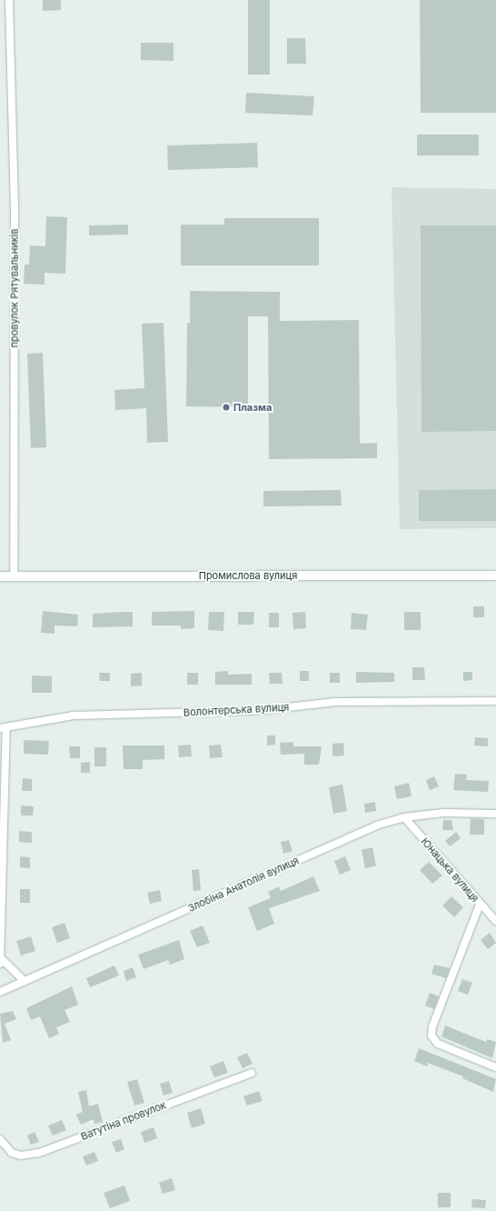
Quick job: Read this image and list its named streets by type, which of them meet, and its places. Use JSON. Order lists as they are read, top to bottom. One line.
{"streets":{"street":["провулок Рятувальників","Промислова вулиця","Волонтерська вулиця","Юнацька вулиця","Злобіна Анатолія вулиця","Ватутіна провулок"]},"crossings":[["провулок Рятувальників","Промислова вулиця"],["Юнацька вулиця","Злобіна Анатолія вулиця"]],"places":["Плазма"]}
